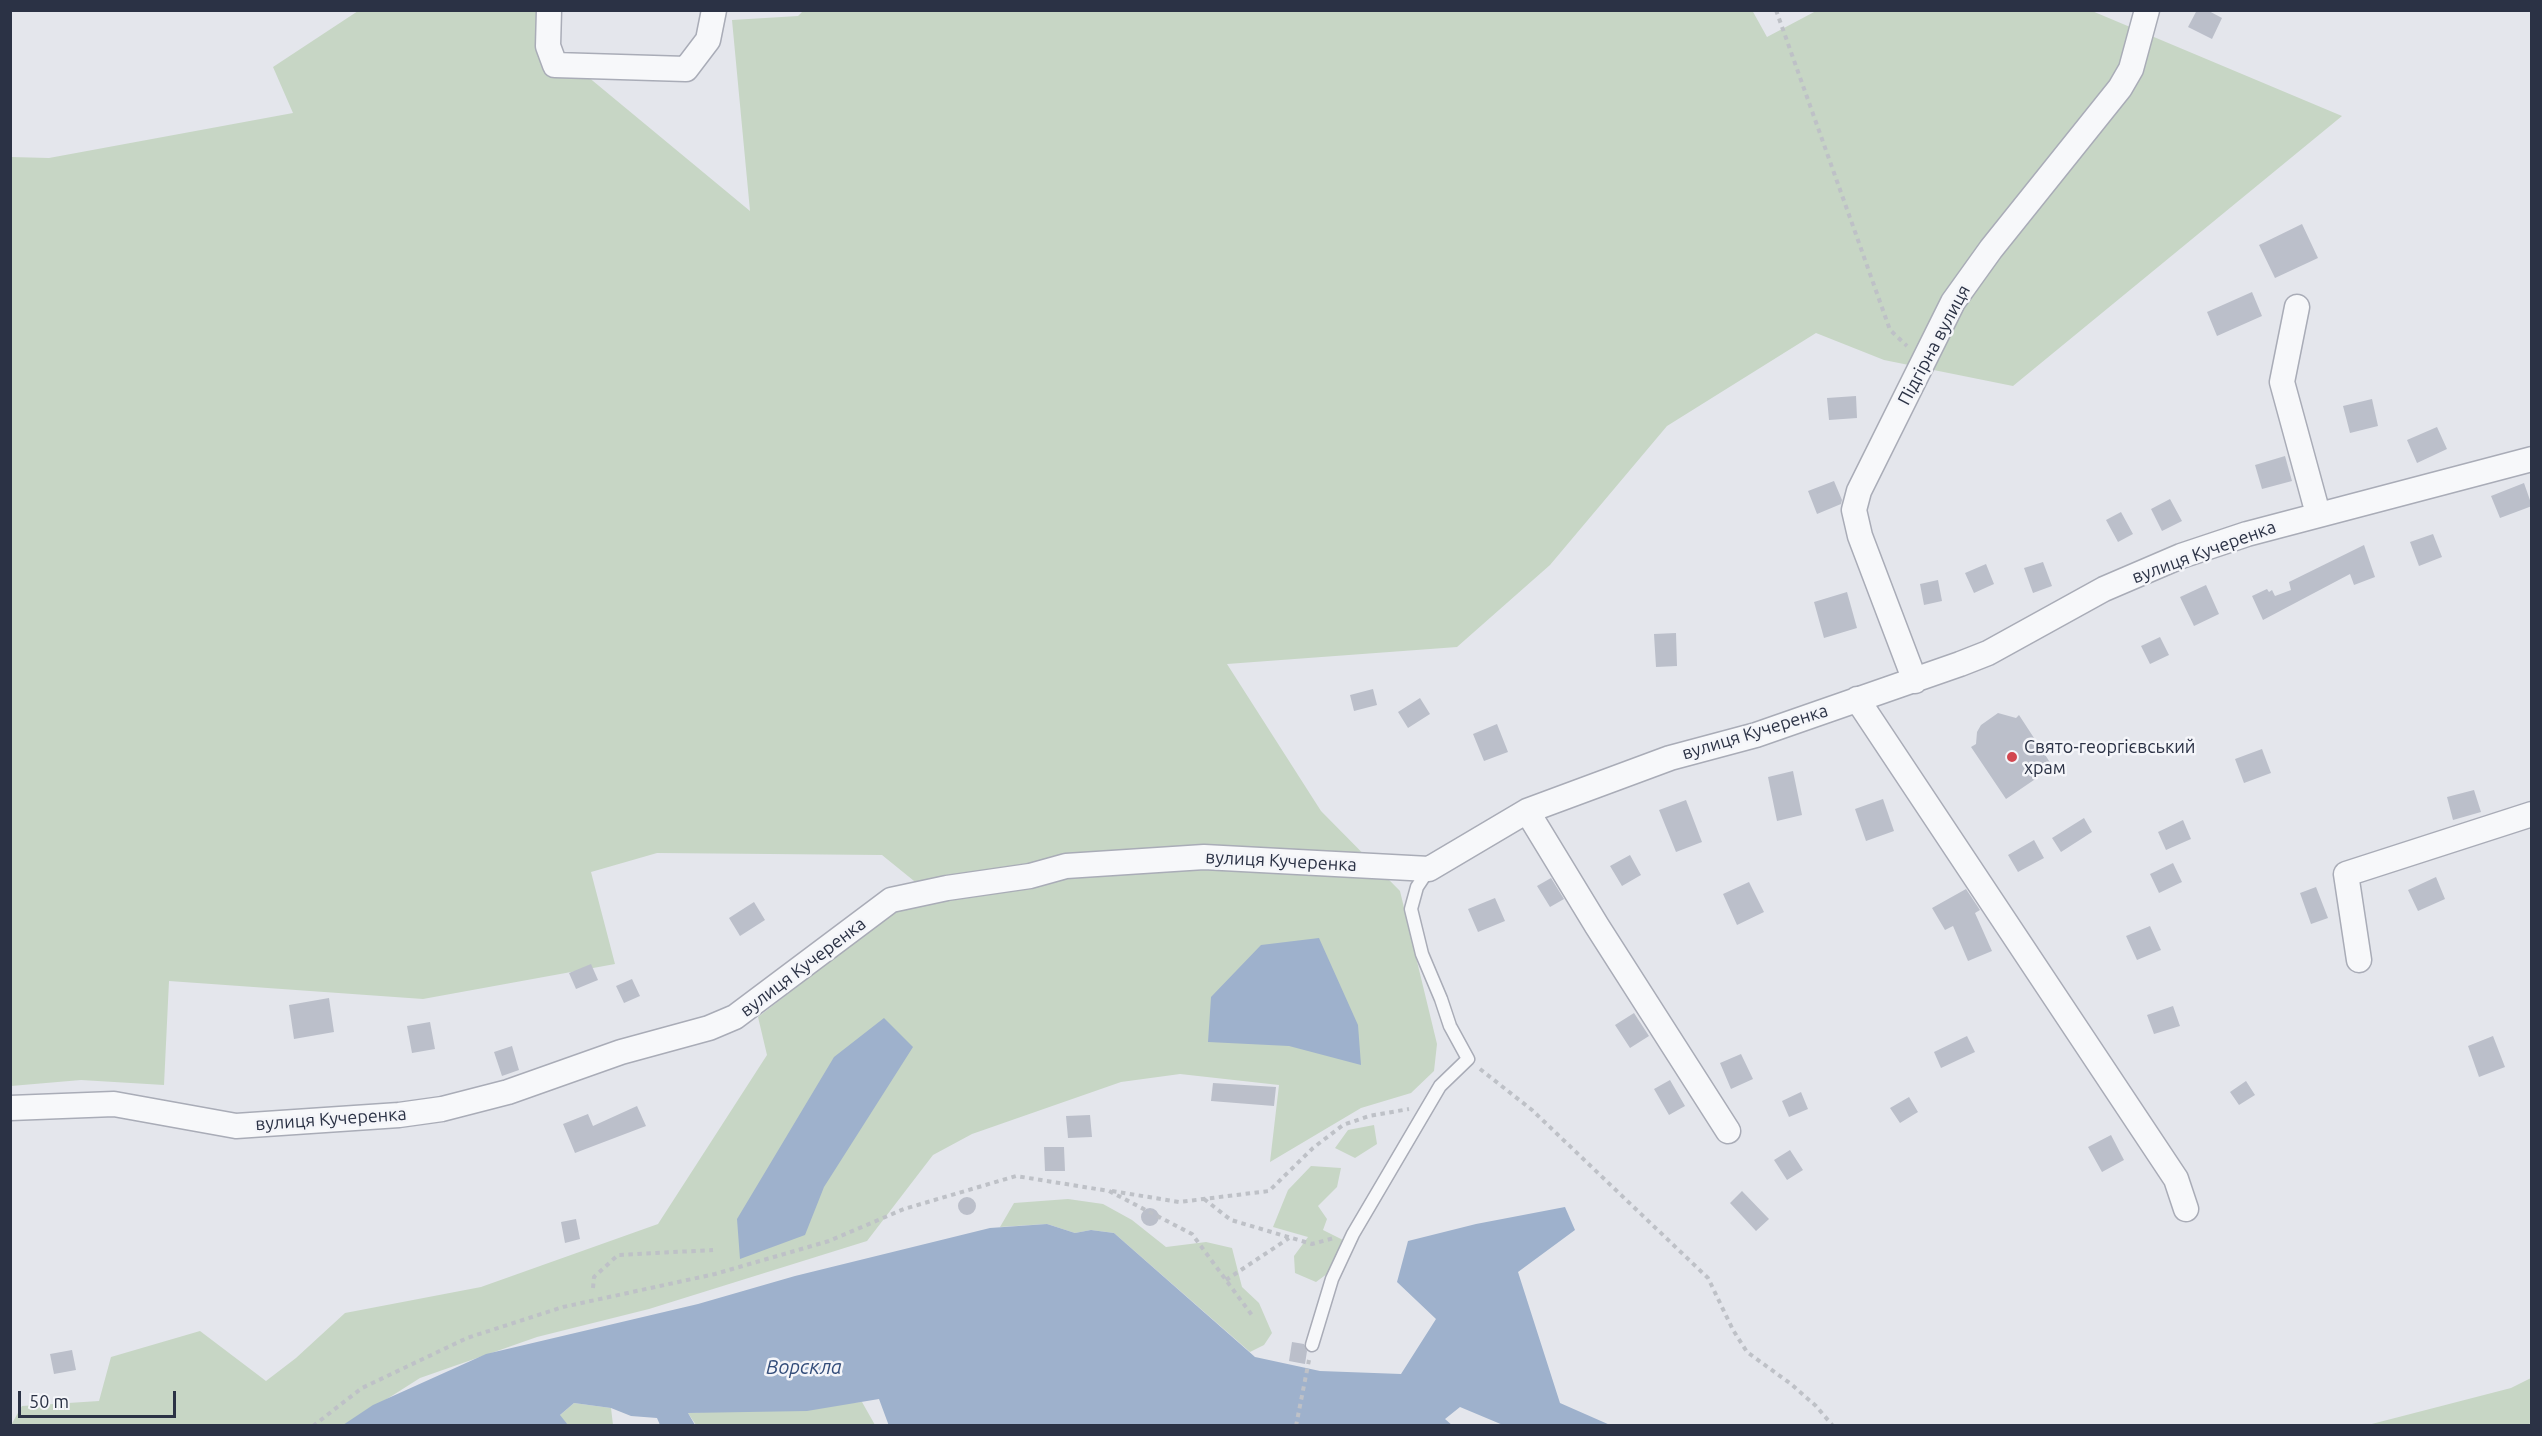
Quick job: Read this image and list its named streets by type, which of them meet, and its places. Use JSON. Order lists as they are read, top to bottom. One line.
{"streets":{"street":["Підгірна вулиця","вулиця Кучеренка"]},"crossings":[["Підгірна вулиця","вулиця Кучеренка"]],"water":["Ворскла"],"places":["Свято-георгієвський храм"],"scale_bar":"50 m"}
